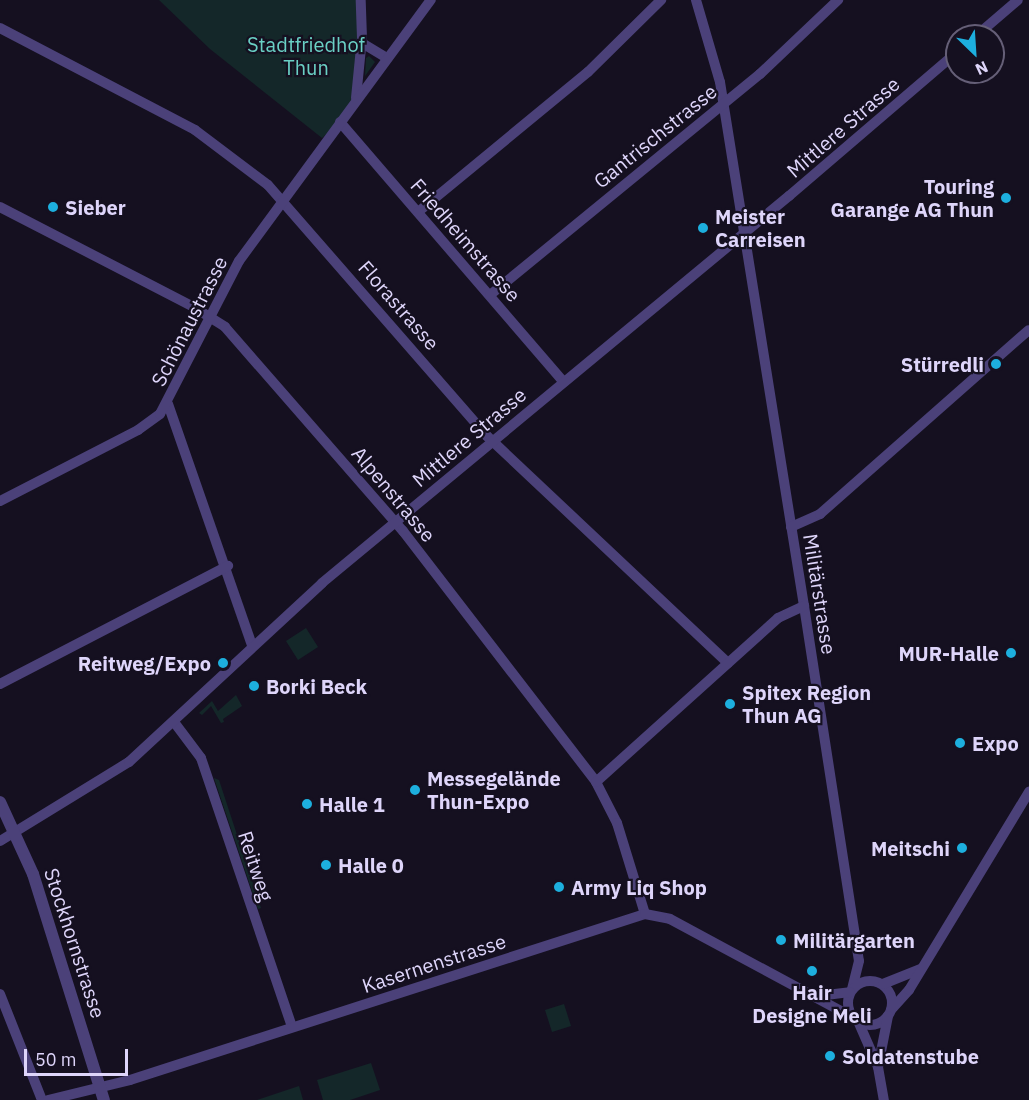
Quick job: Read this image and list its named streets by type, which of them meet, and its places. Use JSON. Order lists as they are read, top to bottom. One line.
{"streets":{"street":["Mittlere Strasse","Gantrischstrasse","Friedheimstrasse","Florastrasse","Schönaustrasse","Alpenstrasse","Militärstrasse","Reitweg","Stockhornstrasse","Kasernenstrasse"]},"crossings":[["Mittlere Strasse","Friedheimstrasse"],["Mittlere Strasse","Florastrasse"],["Mittlere Strasse","Schönaustrasse"],["Mittlere Strasse","Alpenstrasse"],["Mittlere Strasse","Militärstrasse"],["Mittlere Strasse","Reitweg"],["Mittlere Strasse","Stockhornstrasse"],["Gantrischstrasse","Friedheimstrasse"],["Gantrischstrasse","Militärstrasse"],["Friedheimstrasse","Schönaustrasse"],["Florastrasse","Schönaustrasse"],["Schönaustrasse","Alpenstrasse"],["Alpenstrasse","Kasernenstrasse"],["Reitweg","Kasernenstrasse"],["Stockhornstrasse","Kasernenstrasse"]],"parks":["Stadtfriedhof Thun"],"places":["Touring Garange AG Thun","Sieber","Meister Carreisen","Stürredli","MUR-Halle","Reitweg/Expo","Borki Beck","Spitex Region Thun AG","Expo","Messegelände Thun-Expo","Halle 1","Meitschi","Halle 0","Army Liq Shop","Militärgarten","Hair Designe Meli","Soldatenstube"],"scale_bar":"50 m","north":"bottom right"}
